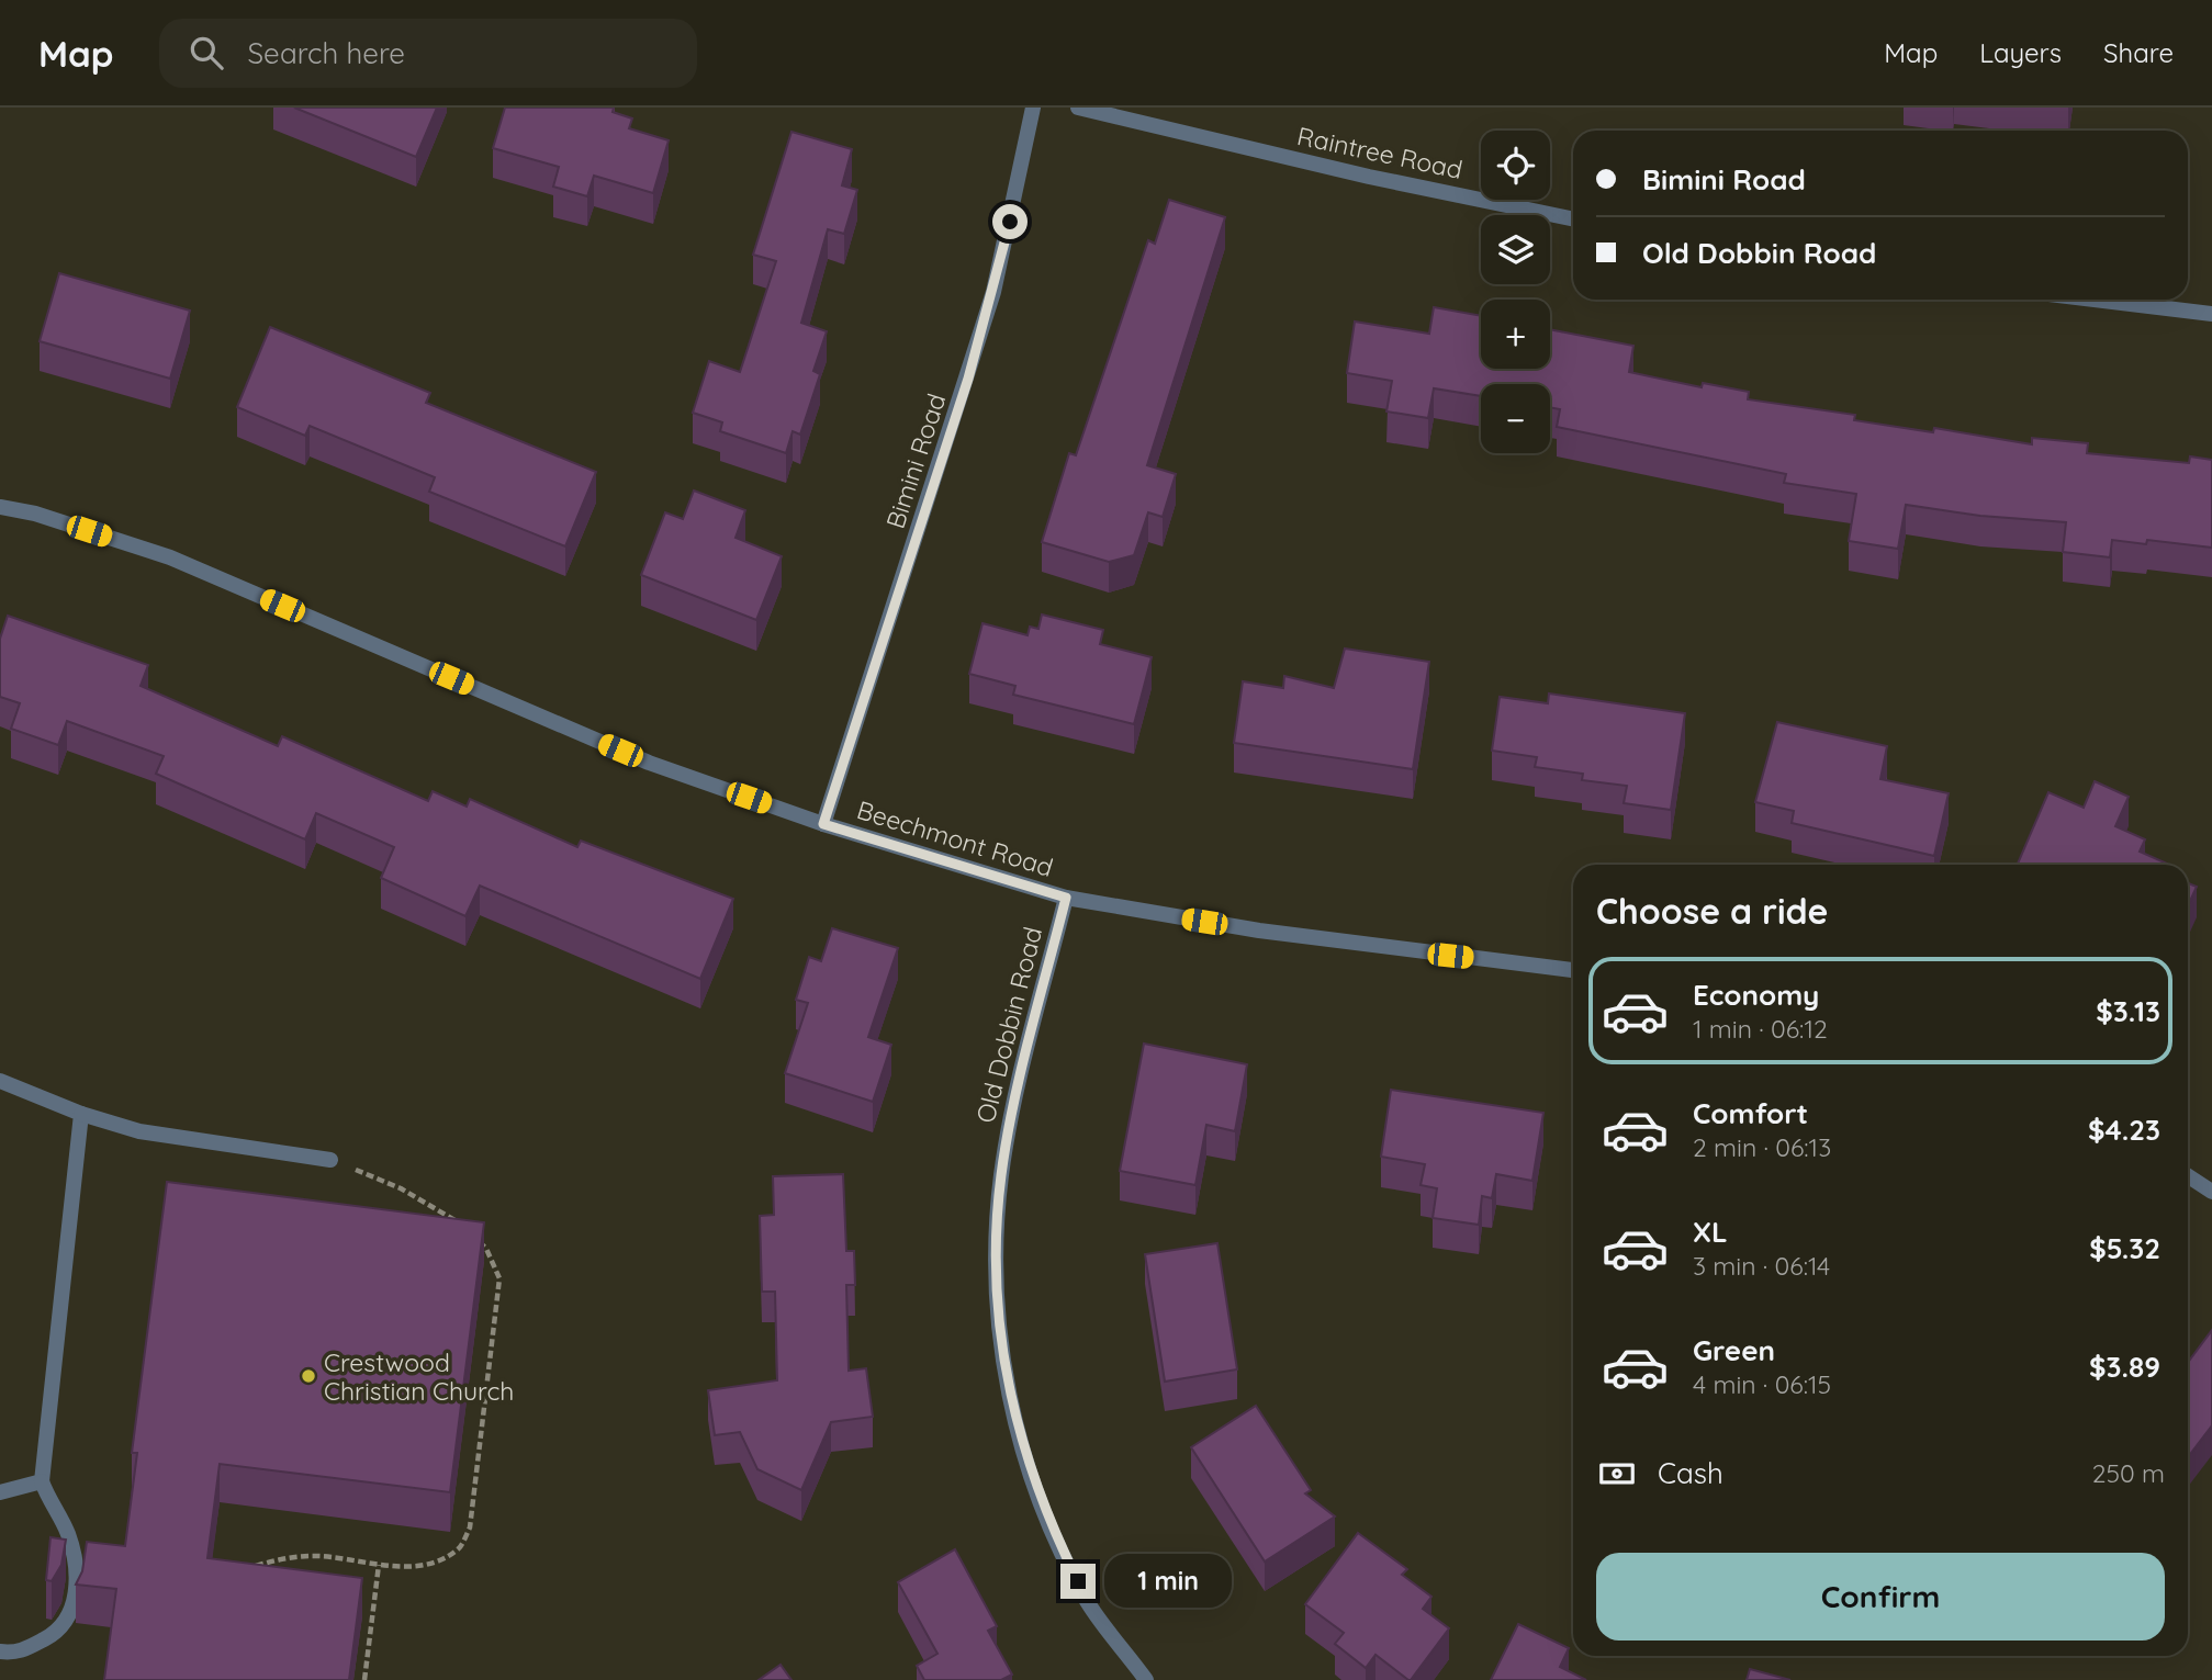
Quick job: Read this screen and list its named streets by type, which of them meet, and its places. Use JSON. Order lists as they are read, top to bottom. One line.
{"streets":{"street":["Raintree Road","Bimini Road","Beechmont Road","Old Dobbin Road"]},"crossings":[["Bimini Road","Beechmont Road"],["Beechmont Road","Old Dobbin Road"]],"places":["Crestwood Christian Church"],"page":{"header":"Map","search":"Search here","nav":["Map","Layers","Share"],"map_buttons":["+","−"],"banner":["Bimini Road","Old Dobbin Road"],"heading":"Choose a ride","list":[{"name":"Economy","note":"1 min · 06:12","value":"$3.13"},{"name":"Comfort","note":"2 min · 06:13","value":"$4.23"},{"name":"XL","note":"3 min · 06:14","value":"$5.32"},{"name":"Green","note":"4 min · 06:15","value":"$3.89"}],"pay":["Cash","250 m"],"buttons":"Confirm","bubble":"1 min"}}
